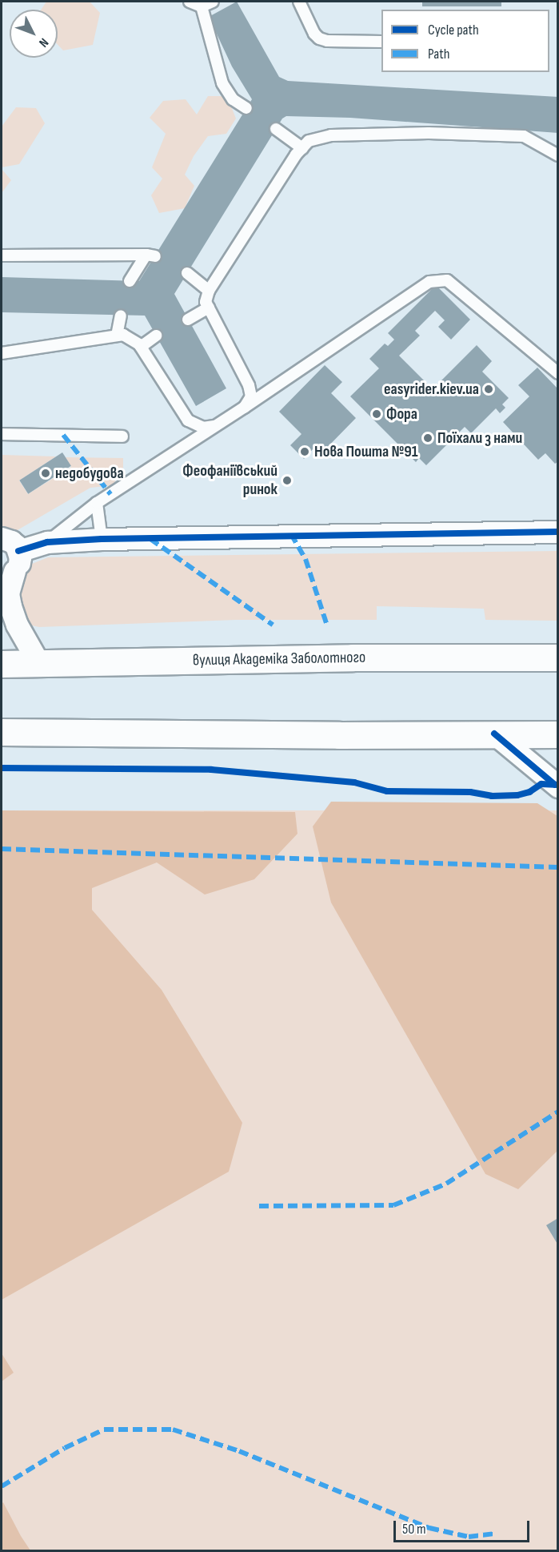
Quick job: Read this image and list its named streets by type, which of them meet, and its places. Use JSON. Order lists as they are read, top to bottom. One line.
{"streets":{"highway":["вулиця Академіка Заболотного"]},"places":["easyrider.kiev.ua","Фора","Поїхали з нами","Нова Пошта №91","недобудова","Феофаніївський ринок"],"legend":["Cycle path","Path"],"scale_bar":"50 m","north":"bottom right"}
